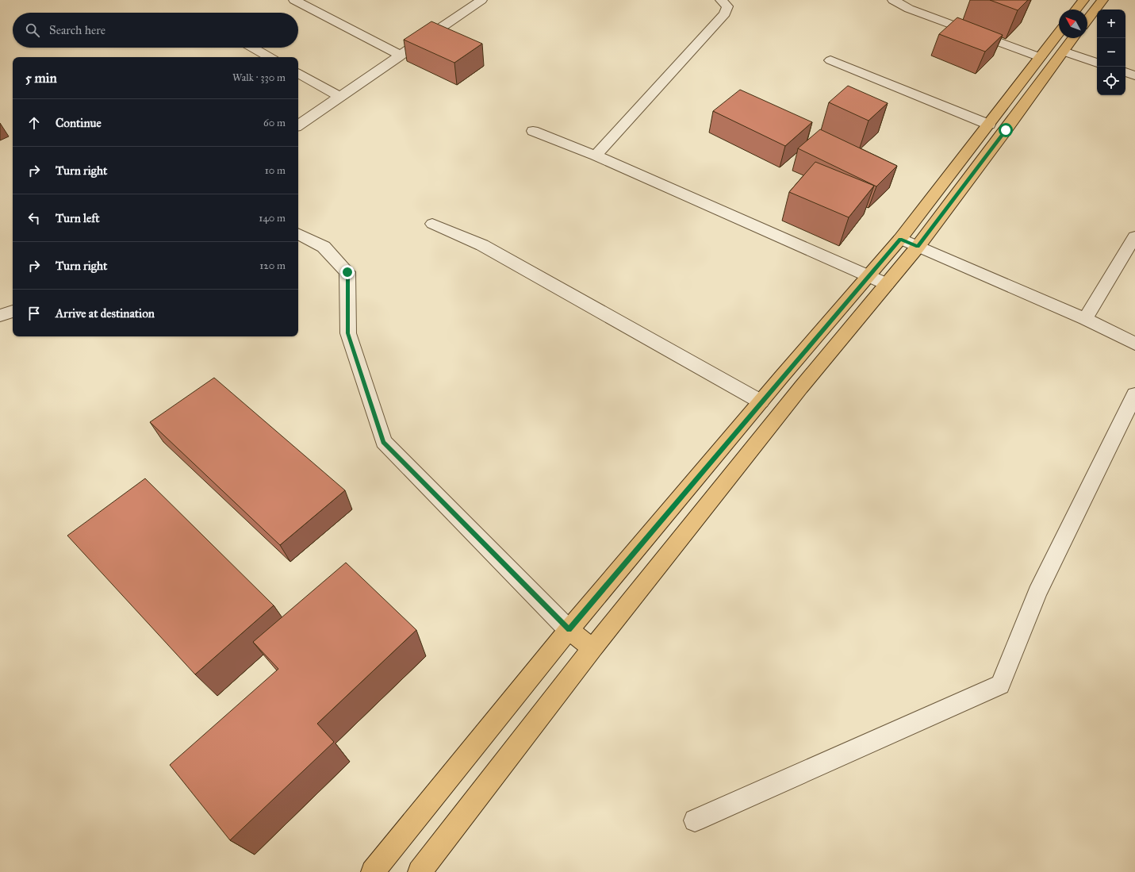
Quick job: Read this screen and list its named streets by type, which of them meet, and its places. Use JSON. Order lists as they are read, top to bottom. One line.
{"north":"top left","page":{"map_buttons":["+","−"],"search":"Search here","heading":["5 min","Walk · 330 m"],"list":[["Continue","60 m"],["Turn right","10 m"],["Turn left","140 m"],["Turn right","120 m"],"Arrive at destination"]}}
